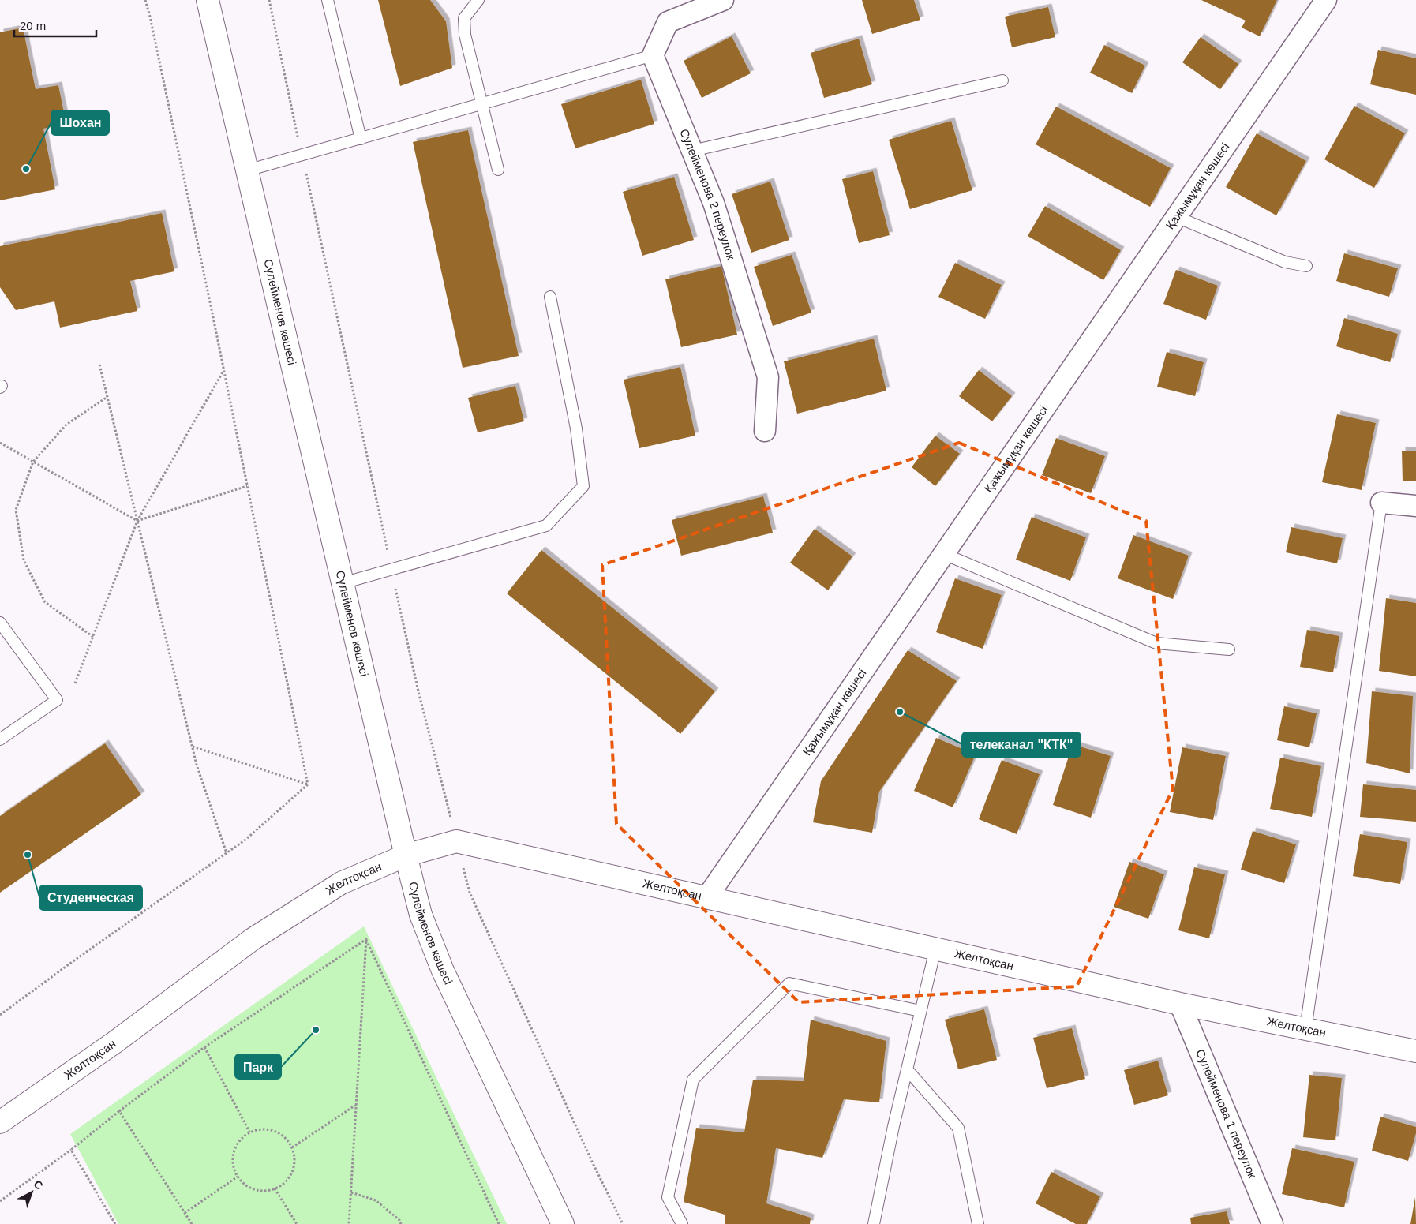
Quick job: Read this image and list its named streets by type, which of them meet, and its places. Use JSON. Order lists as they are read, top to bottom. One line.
{"streets":{"street":["Қажымұқан көшесі","Сулейменова 2 переулок","Сүлейменов көшесі","Желтоқсан","Сулейменова 1 переулок"]},"crossings":[["Қажымұқан көшесі","Желтоқсан"],["Сүлейменов көшесі","Желтоқсан"],["Желтоқсан","Сулейменова 1 переулок"]],"places":["Шохан","телеканал \"КТК\"","Студенческая","Парк"],"scale_bar":"20 m","north":"top right"}
